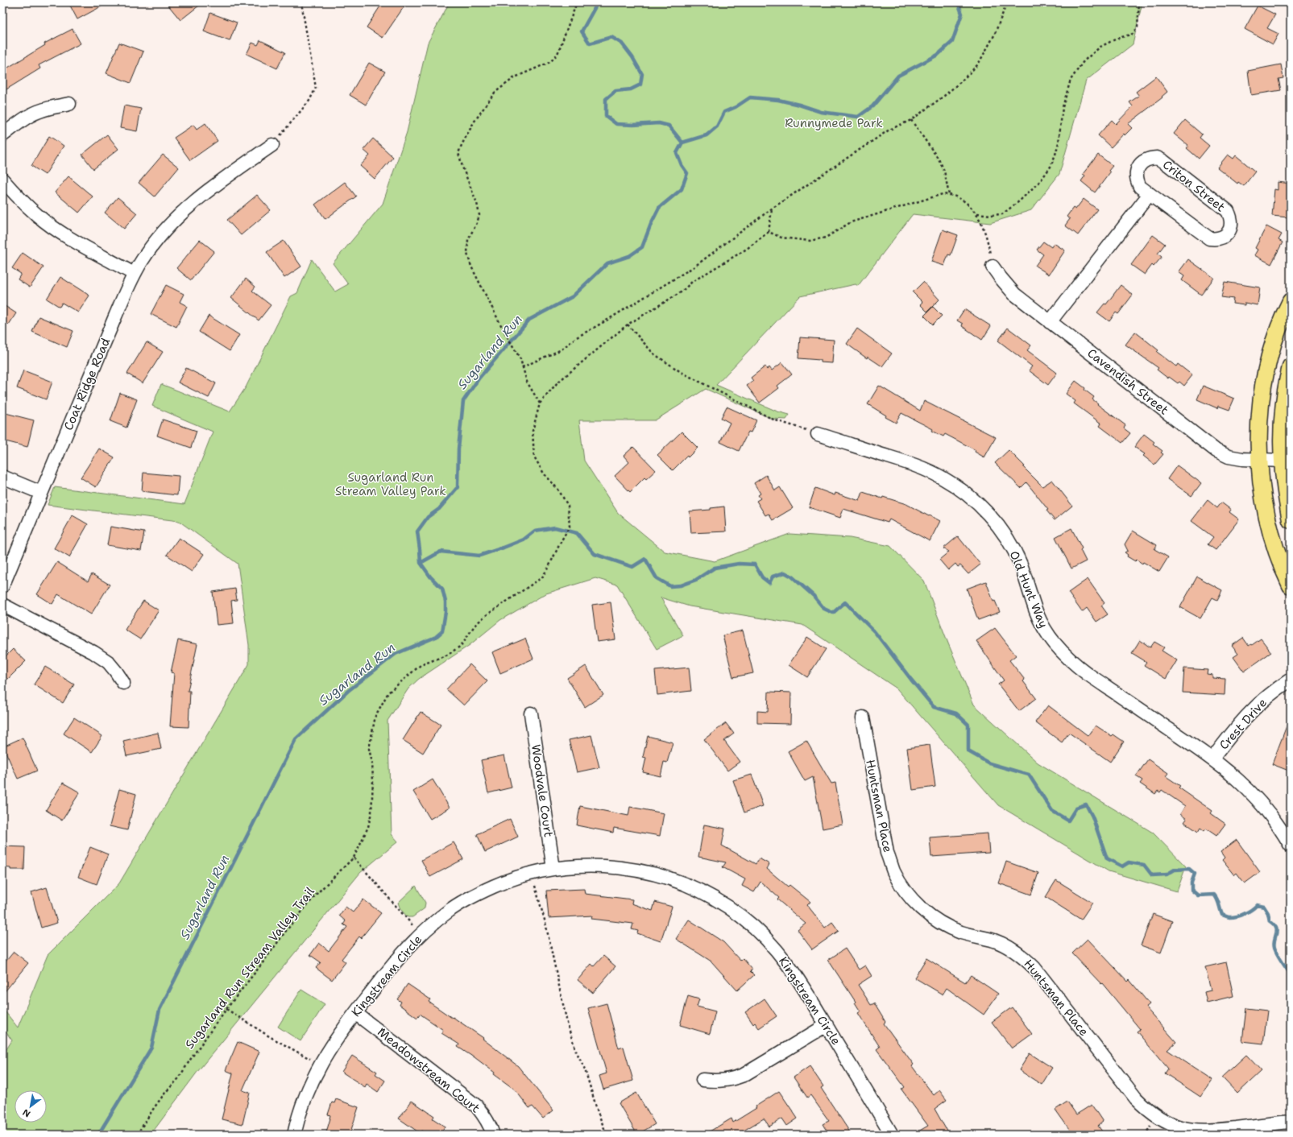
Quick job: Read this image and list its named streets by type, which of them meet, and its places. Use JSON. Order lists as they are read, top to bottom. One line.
{"streets":{"street":["Criton Street","Cavendish Street","Coat Ridge Road","Old Hunt Way","Crest Drive","Woodvale Court","Huntsman Place","Kingstream Circle","Meadowstream Court"],"path":["Sugarland Run Stream Valley Trail"]},"crossings":[["Old Hunt Way","Crest Drive"],["Woodvale Court","Kingstream Circle"],["Kingstream Circle","Meadowstream Court"]],"water":["Sugarland Run"],"parks":["Runnymede Park","Sugarland Run Stream Valley Park"],"north":"bottom left"}
